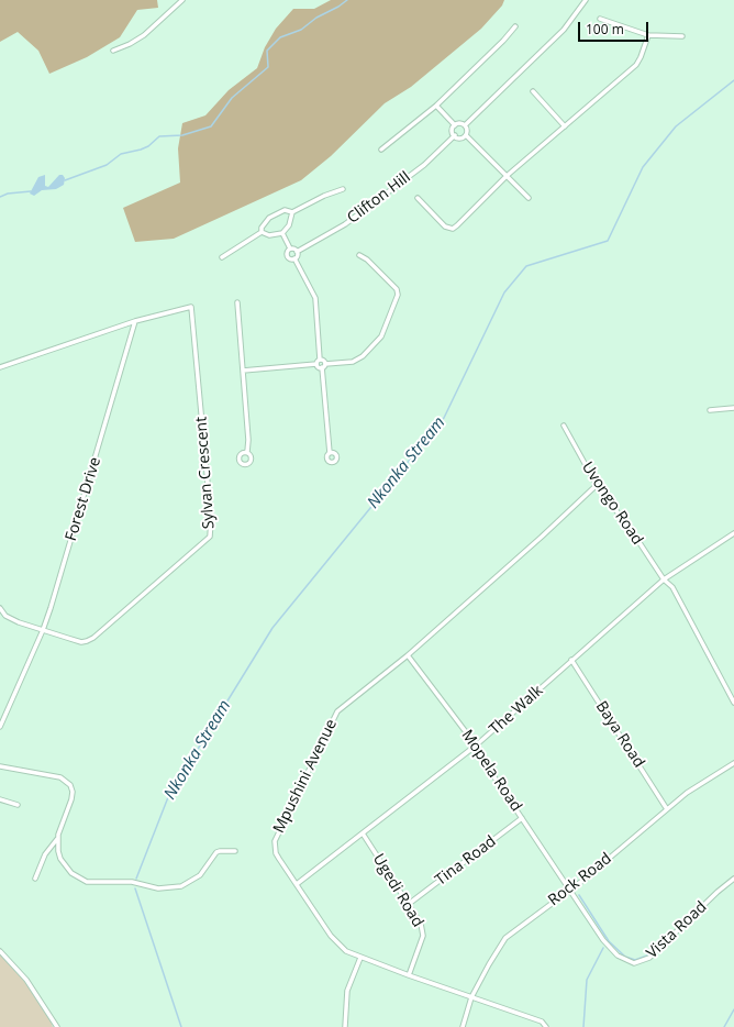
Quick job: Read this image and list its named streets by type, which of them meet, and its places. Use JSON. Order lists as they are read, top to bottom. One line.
{"streets":{"street":["Clifton Hill","Sylvan Crescent","Forest Drive","Uvongo Road","The Walk","Baya Road","Mopela Road","Mpushini Avenue","Tina Road","Rock Road","Ugedi Road","Vista Road"]},"crossings":[["Sylvan Crescent","Forest Drive"],["Uvongo Road","The Walk"],["Uvongo Road","Mpushini Avenue"],["The Walk","Baya Road"],["The Walk","Mopela Road"],["The Walk","Mpushini Avenue"],["The Walk","Ugedi Road"],["Baya Road","Rock Road"],["Mopela Road","Mpushini Avenue"],["Mopela Road","Tina Road"],["Mopela Road","Rock Road"],["Mopela Road","Vista Road"],["Mpushini Avenue","Rock Road"],["Mpushini Avenue","Ugedi Road"],["Tina Road","Ugedi Road"],["Rock Road","Vista Road"]],"water":["Nkonka Stream"],"scale_bar":"100 m"}
